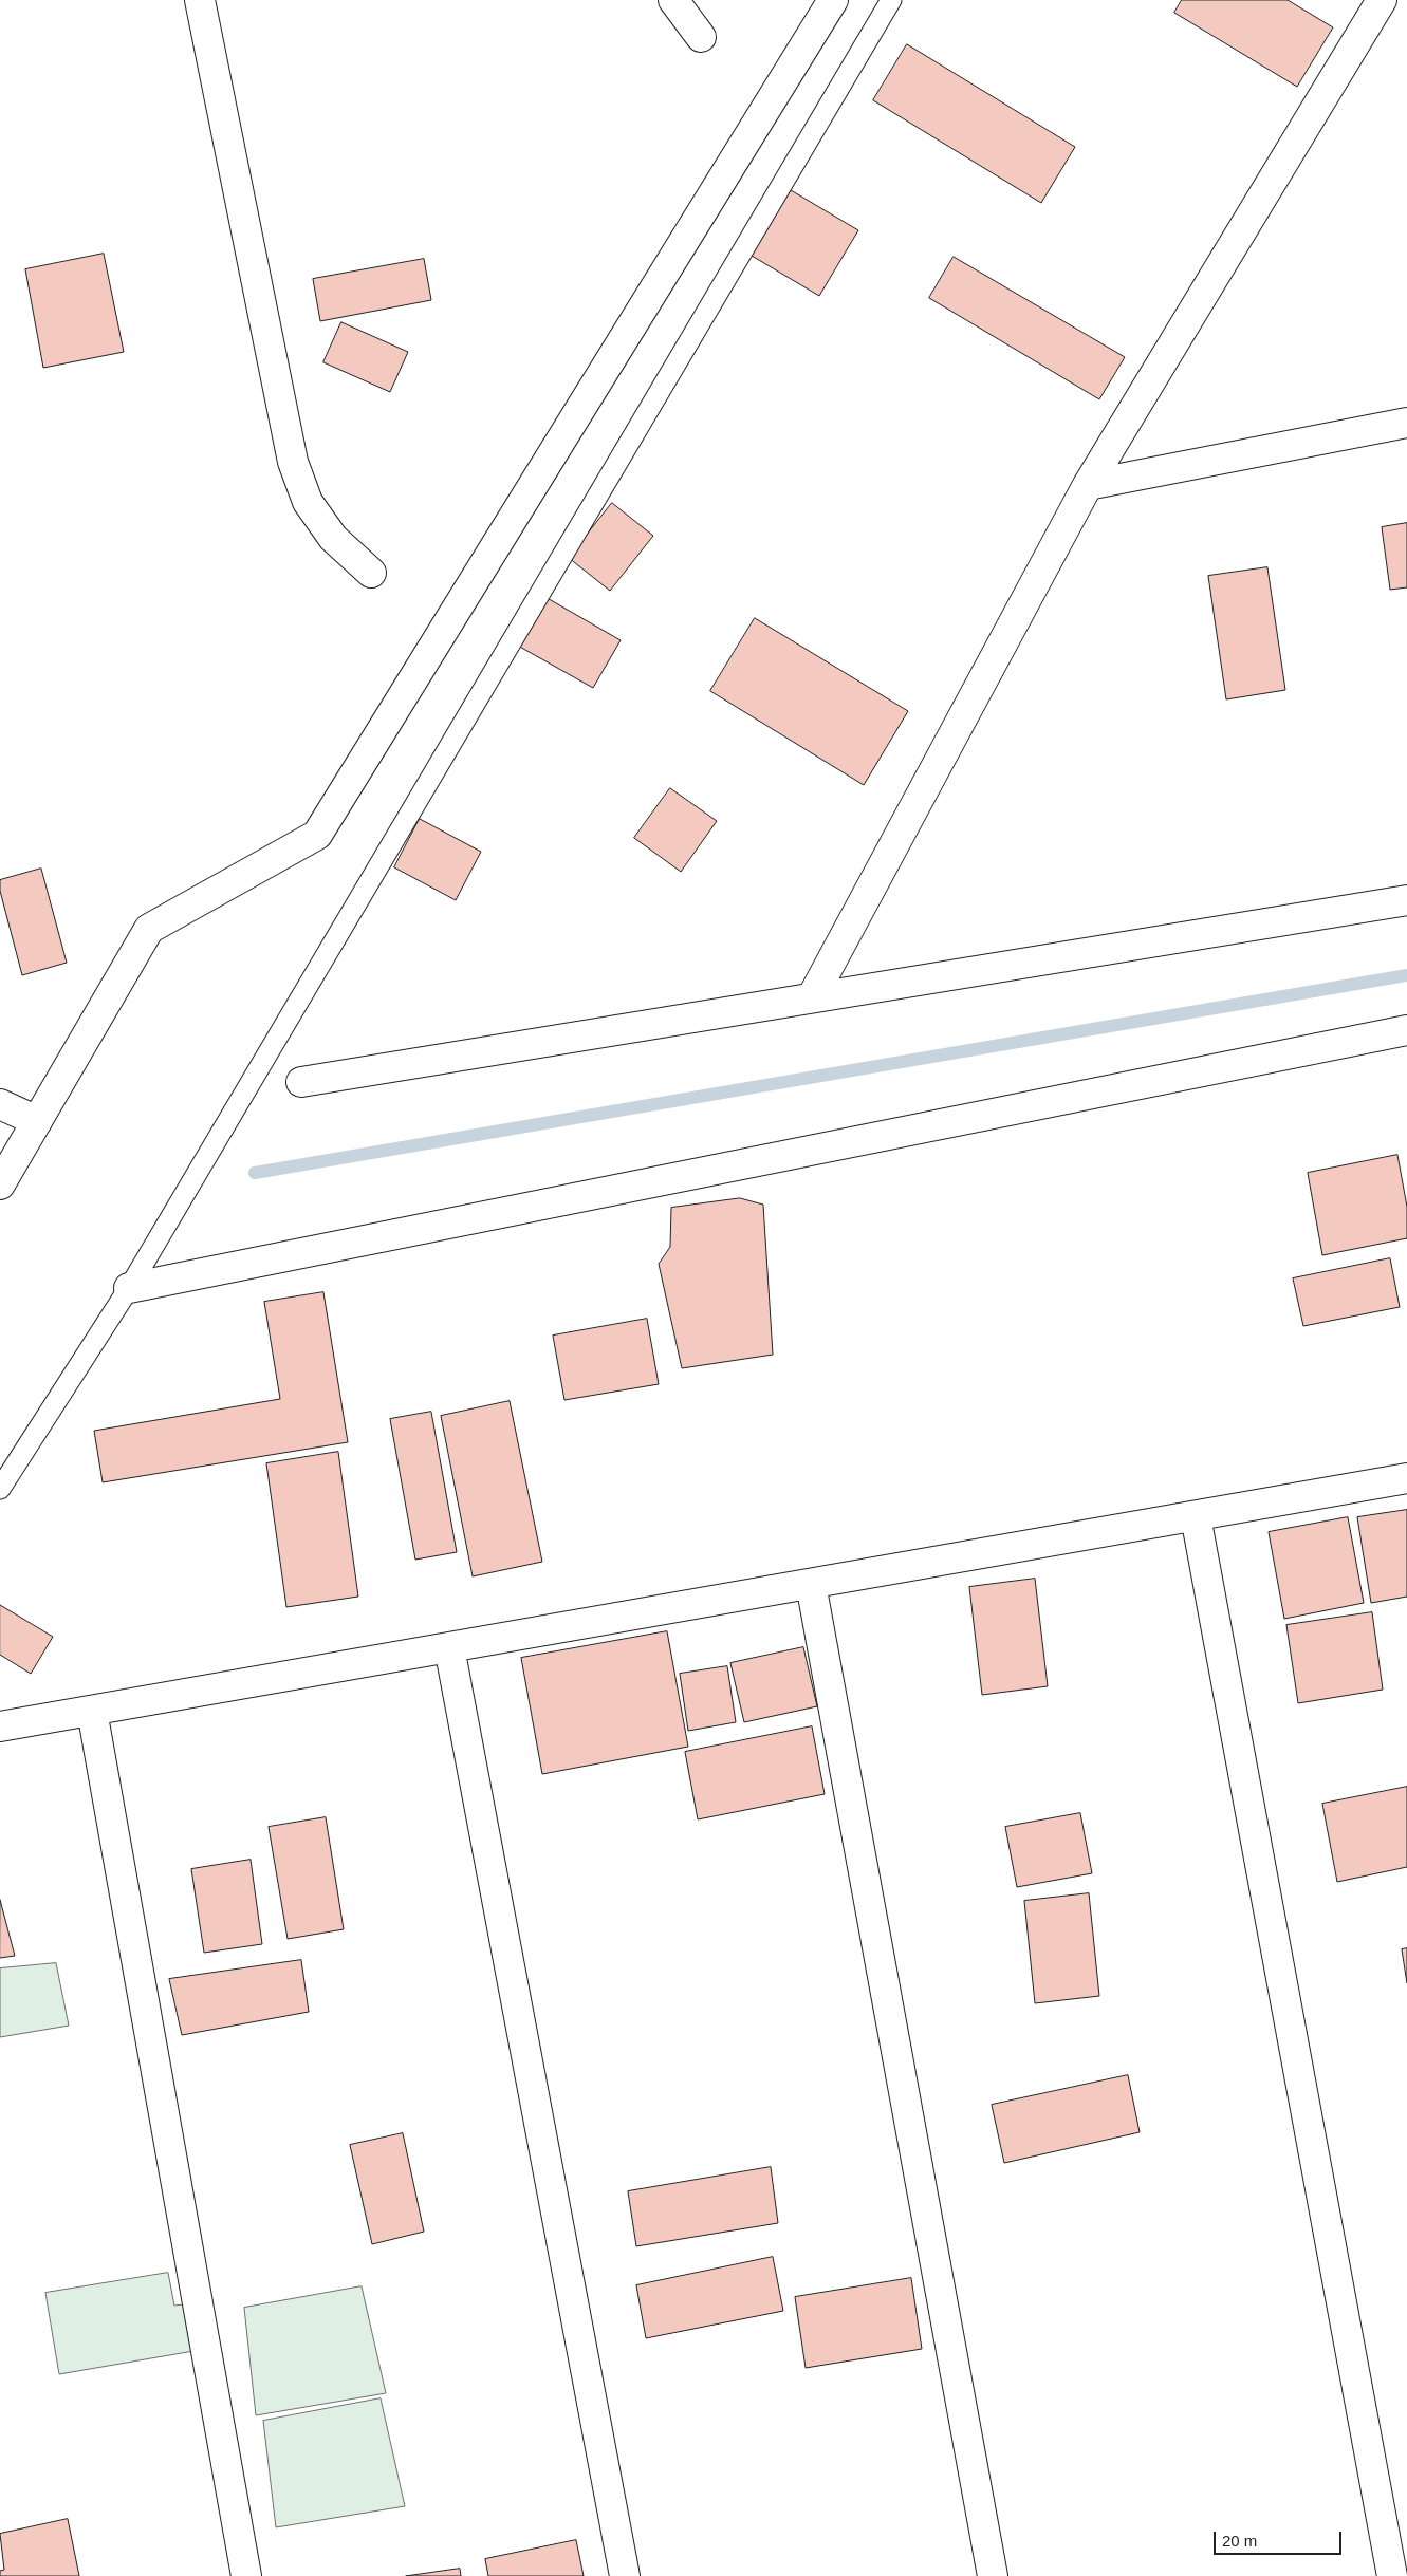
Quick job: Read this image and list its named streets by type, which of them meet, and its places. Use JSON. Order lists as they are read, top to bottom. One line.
{"scale_bar":"20 m"}
